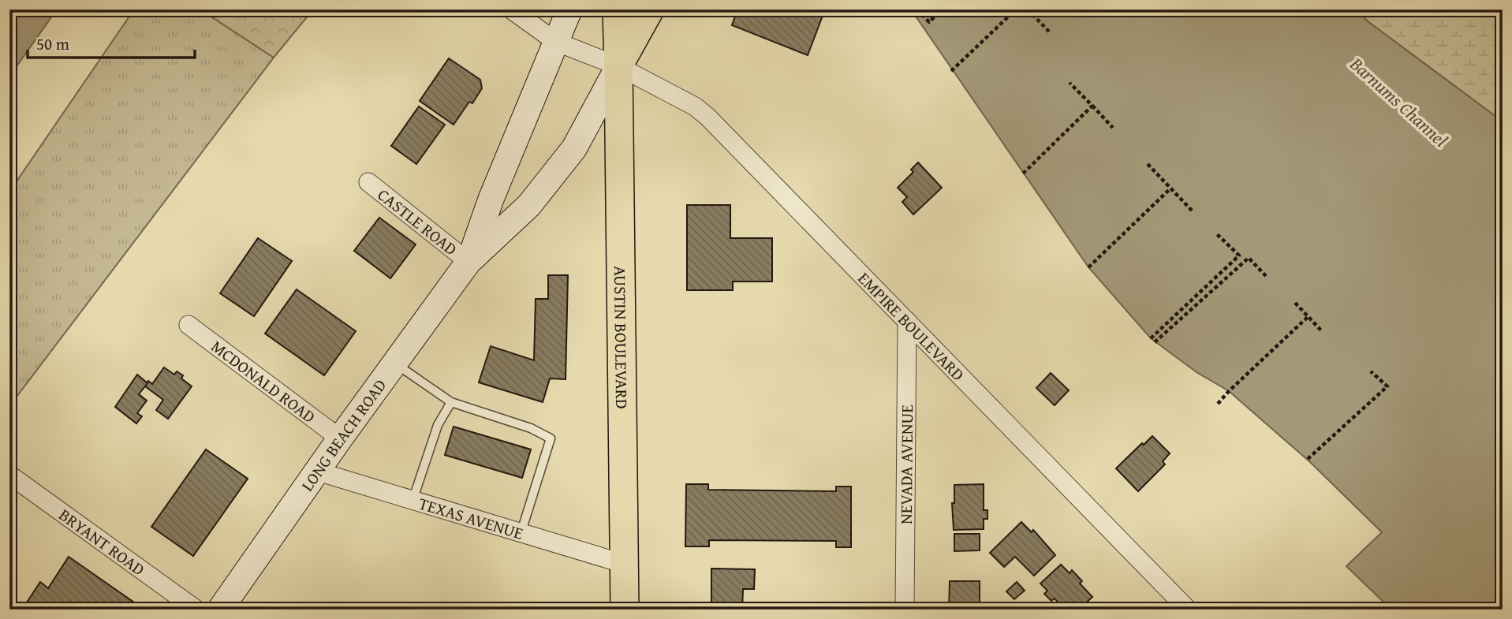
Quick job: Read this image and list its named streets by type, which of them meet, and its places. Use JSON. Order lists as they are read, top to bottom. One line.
{"streets":{"main road":["AUSTIN BOULEVARD","LONG BEACH ROAD"],"street":["CASTLE ROAD","EMPIRE BOULEVARD","MCDONALD ROAD","NEVADA AVENUE","TEXAS AVENUE","BRYANT ROAD"]},"crossings":[["CASTLE ROAD","LONG BEACH ROAD"],["EMPIRE BOULEVARD","AUSTIN BOULEVARD"],["EMPIRE BOULEVARD","LONG BEACH ROAD"],["EMPIRE BOULEVARD","NEVADA AVENUE"],["AUSTIN BOULEVARD","LONG BEACH ROAD"],["AUSTIN BOULEVARD","TEXAS AVENUE"],["MCDONALD ROAD","LONG BEACH ROAD"],["LONG BEACH ROAD","TEXAS AVENUE"]],"water":["Barnums Channel"],"scale_bar":"50 m"}
